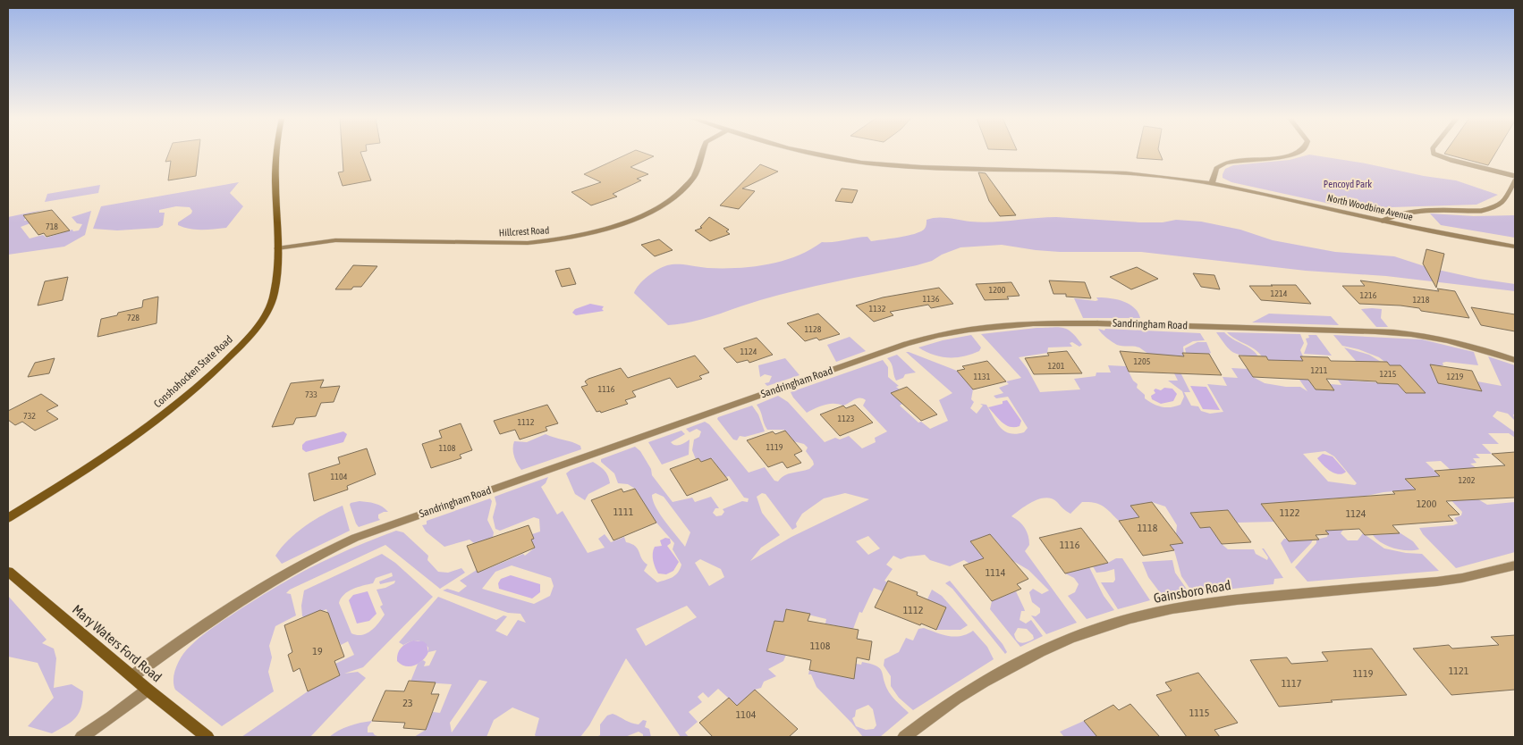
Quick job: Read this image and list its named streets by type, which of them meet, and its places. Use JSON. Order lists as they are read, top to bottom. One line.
{"streets":{"main road":["Conshohocken State Road","Mary Waters Ford Road"],"street":["North Woodbine Avenue","Hillcrest Road","Sandringham Road","Gainsboro Road"]},"crossings":[["Hillcrest Road","Conshohocken State Road"],["Sandringham Road","Mary Waters Ford Road"]],"parks":["Pencoyd Park"],"house_numbers":["718","1200","1214","1216","1136","1218","1132","728","1128","1124","1205","1201","1211","1215","1131","1219","1116","733","732","1123","1112","1119","1108","1104","1202","1200","1111","1122","1124","1118","1116","1114","1112","1108","19","1121","1119","1117","23","1115","1104"]}
